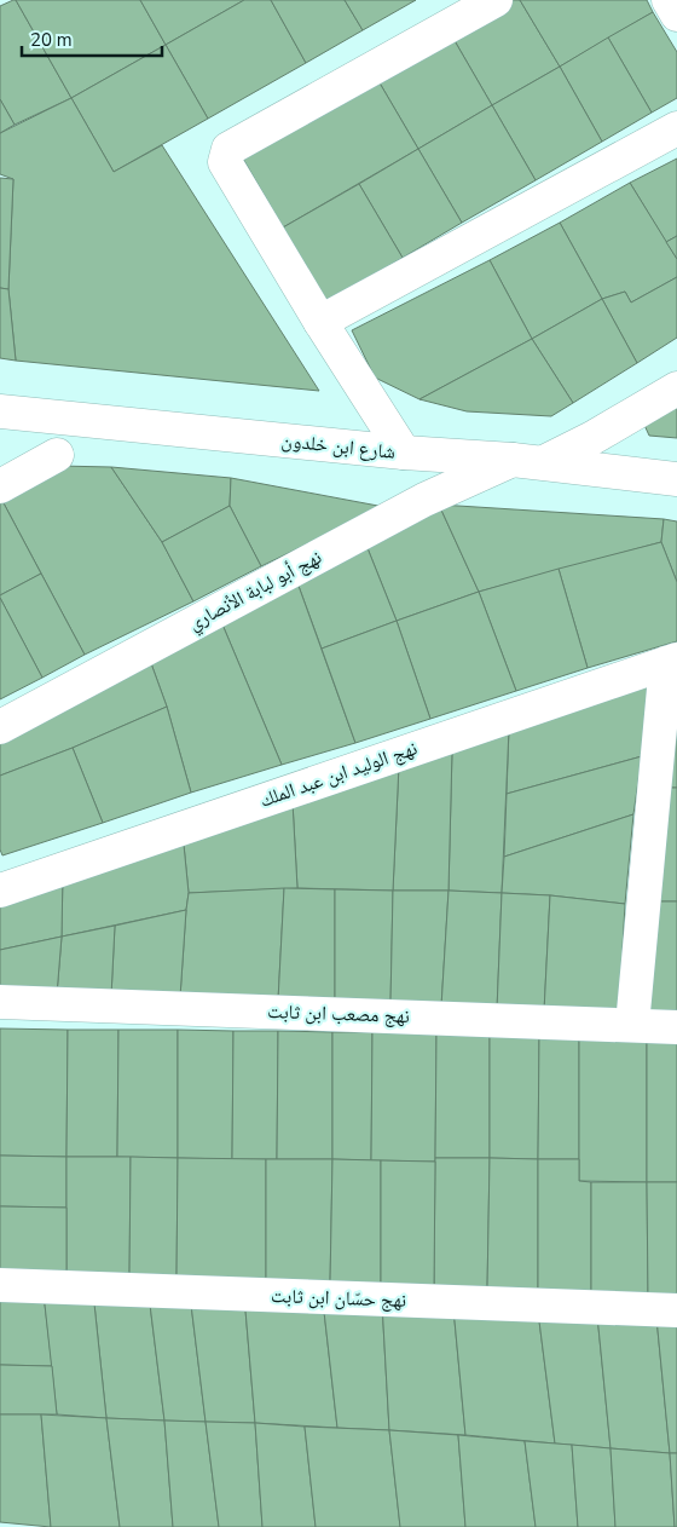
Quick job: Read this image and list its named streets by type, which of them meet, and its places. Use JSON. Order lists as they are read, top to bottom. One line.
{"streets":{"street":["شارع ابن خلدون","نهج أبو لبابة الأنصاري","نهج الوليد ابن عبد الملك","نهج مصعب ابن ثابت","نهج حسّان ابن ثابت"]},"crossings":[["شارع ابن خلدون","نهج أبو لبابة الأنصاري"]],"scale_bar":"20 m"}
